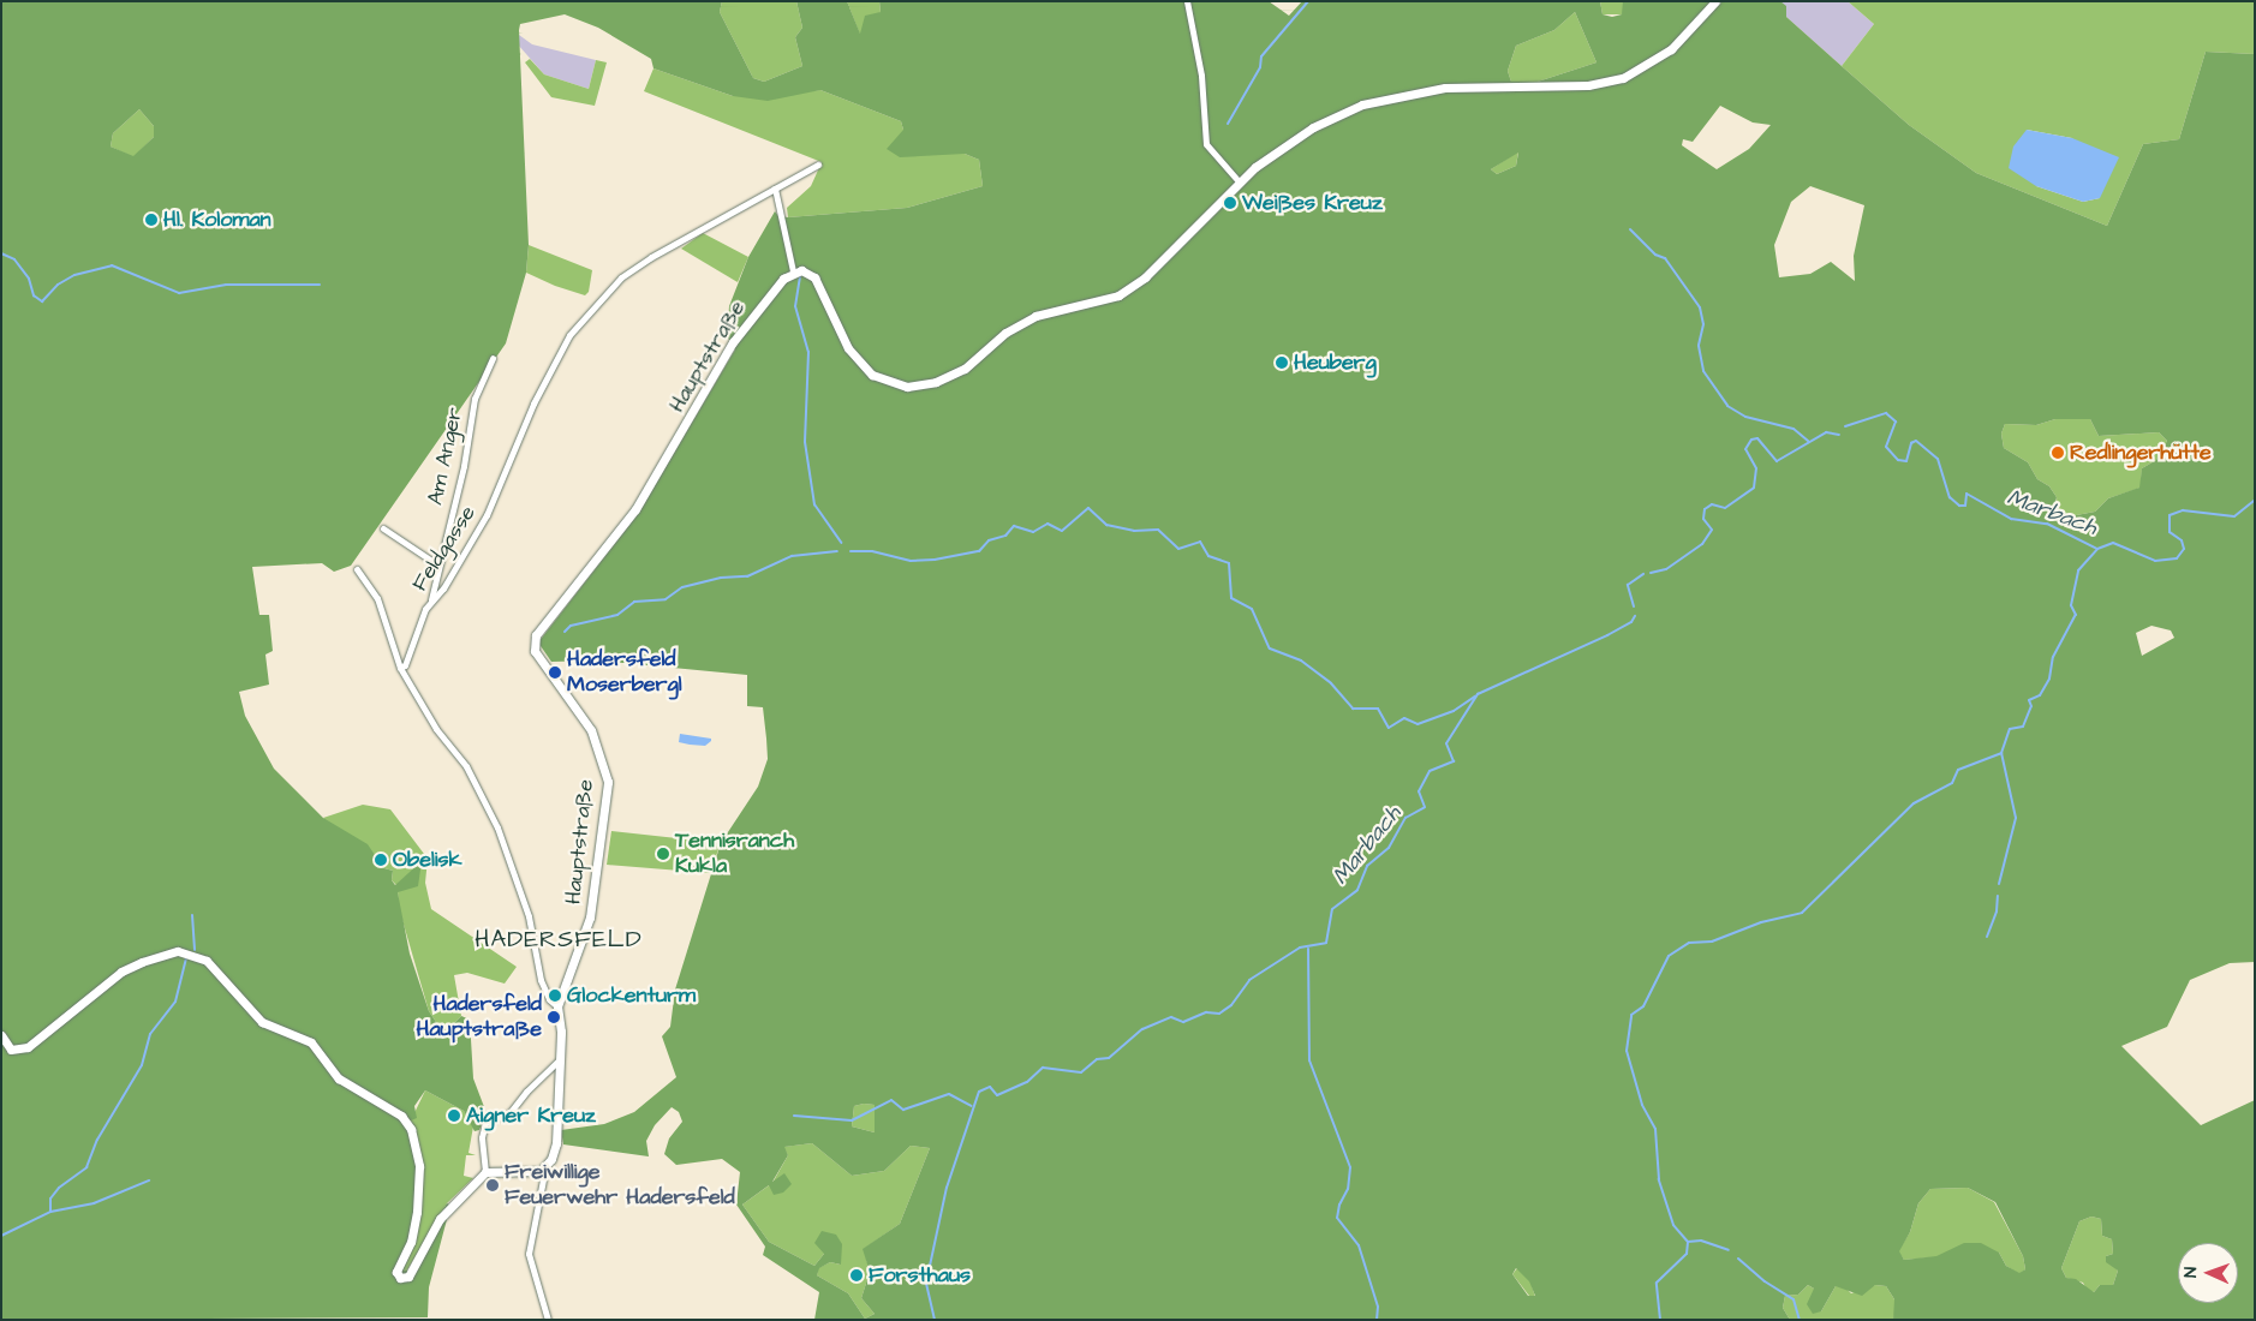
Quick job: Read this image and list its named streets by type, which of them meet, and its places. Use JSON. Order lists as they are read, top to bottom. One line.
{"streets":{"street":["Hauptstraße","Am Anger","Feldgasse"]},"crossings":[["Am Anger","Feldgasse"]],"districts":["HADERSFELD"],"water":["Marbach"],"places":["Weißes Kreuz","Hl. Koloman","Heuberg","Redlingerhütte","Hadersfeld Moserbergl","Tennisranch Kukla","Obelisk","Glockenturm","Hadersfeld Hauptstraße","Aigner Kreuz","Freiwillige Feuerwehr Hadersfeld","Forsthaus"],"north":"left"}
